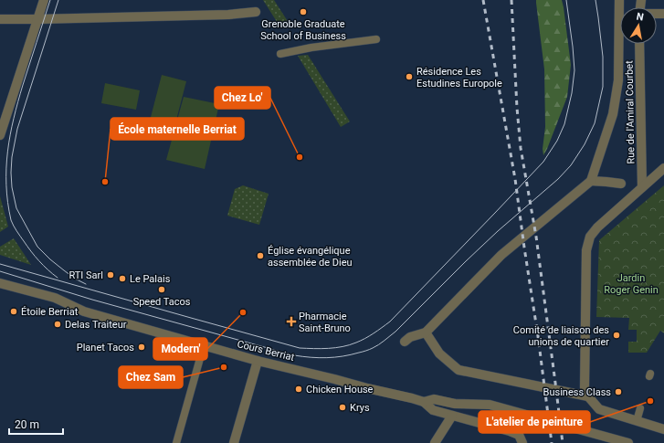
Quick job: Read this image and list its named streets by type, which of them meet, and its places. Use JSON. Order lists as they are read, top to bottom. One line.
{"streets":{"street":["Rue de l'Amiral Courbet","Cours Berriat"]},"parks":["Jardin Roger Genin"],"places":{"other":["Grenoble Graduate School of Business","Résidence Les Estudines Europole","Chez Lo'","École maternelle Berriat","Église évangélique assemblée de Dieu","RTI Sarl","Le Palais","Speed Tacos","Étoile Berriat","Modern'","Delas Traiteur","Comité de liaison des unions de quartier","Planet Tacos","Chez Sam","Chicken House","Business Class","L'atelier de peinture","Krys"],"health":["Pharmacie Saint-Bruno"]},"scale_bar":"20 m","north":"top"}
